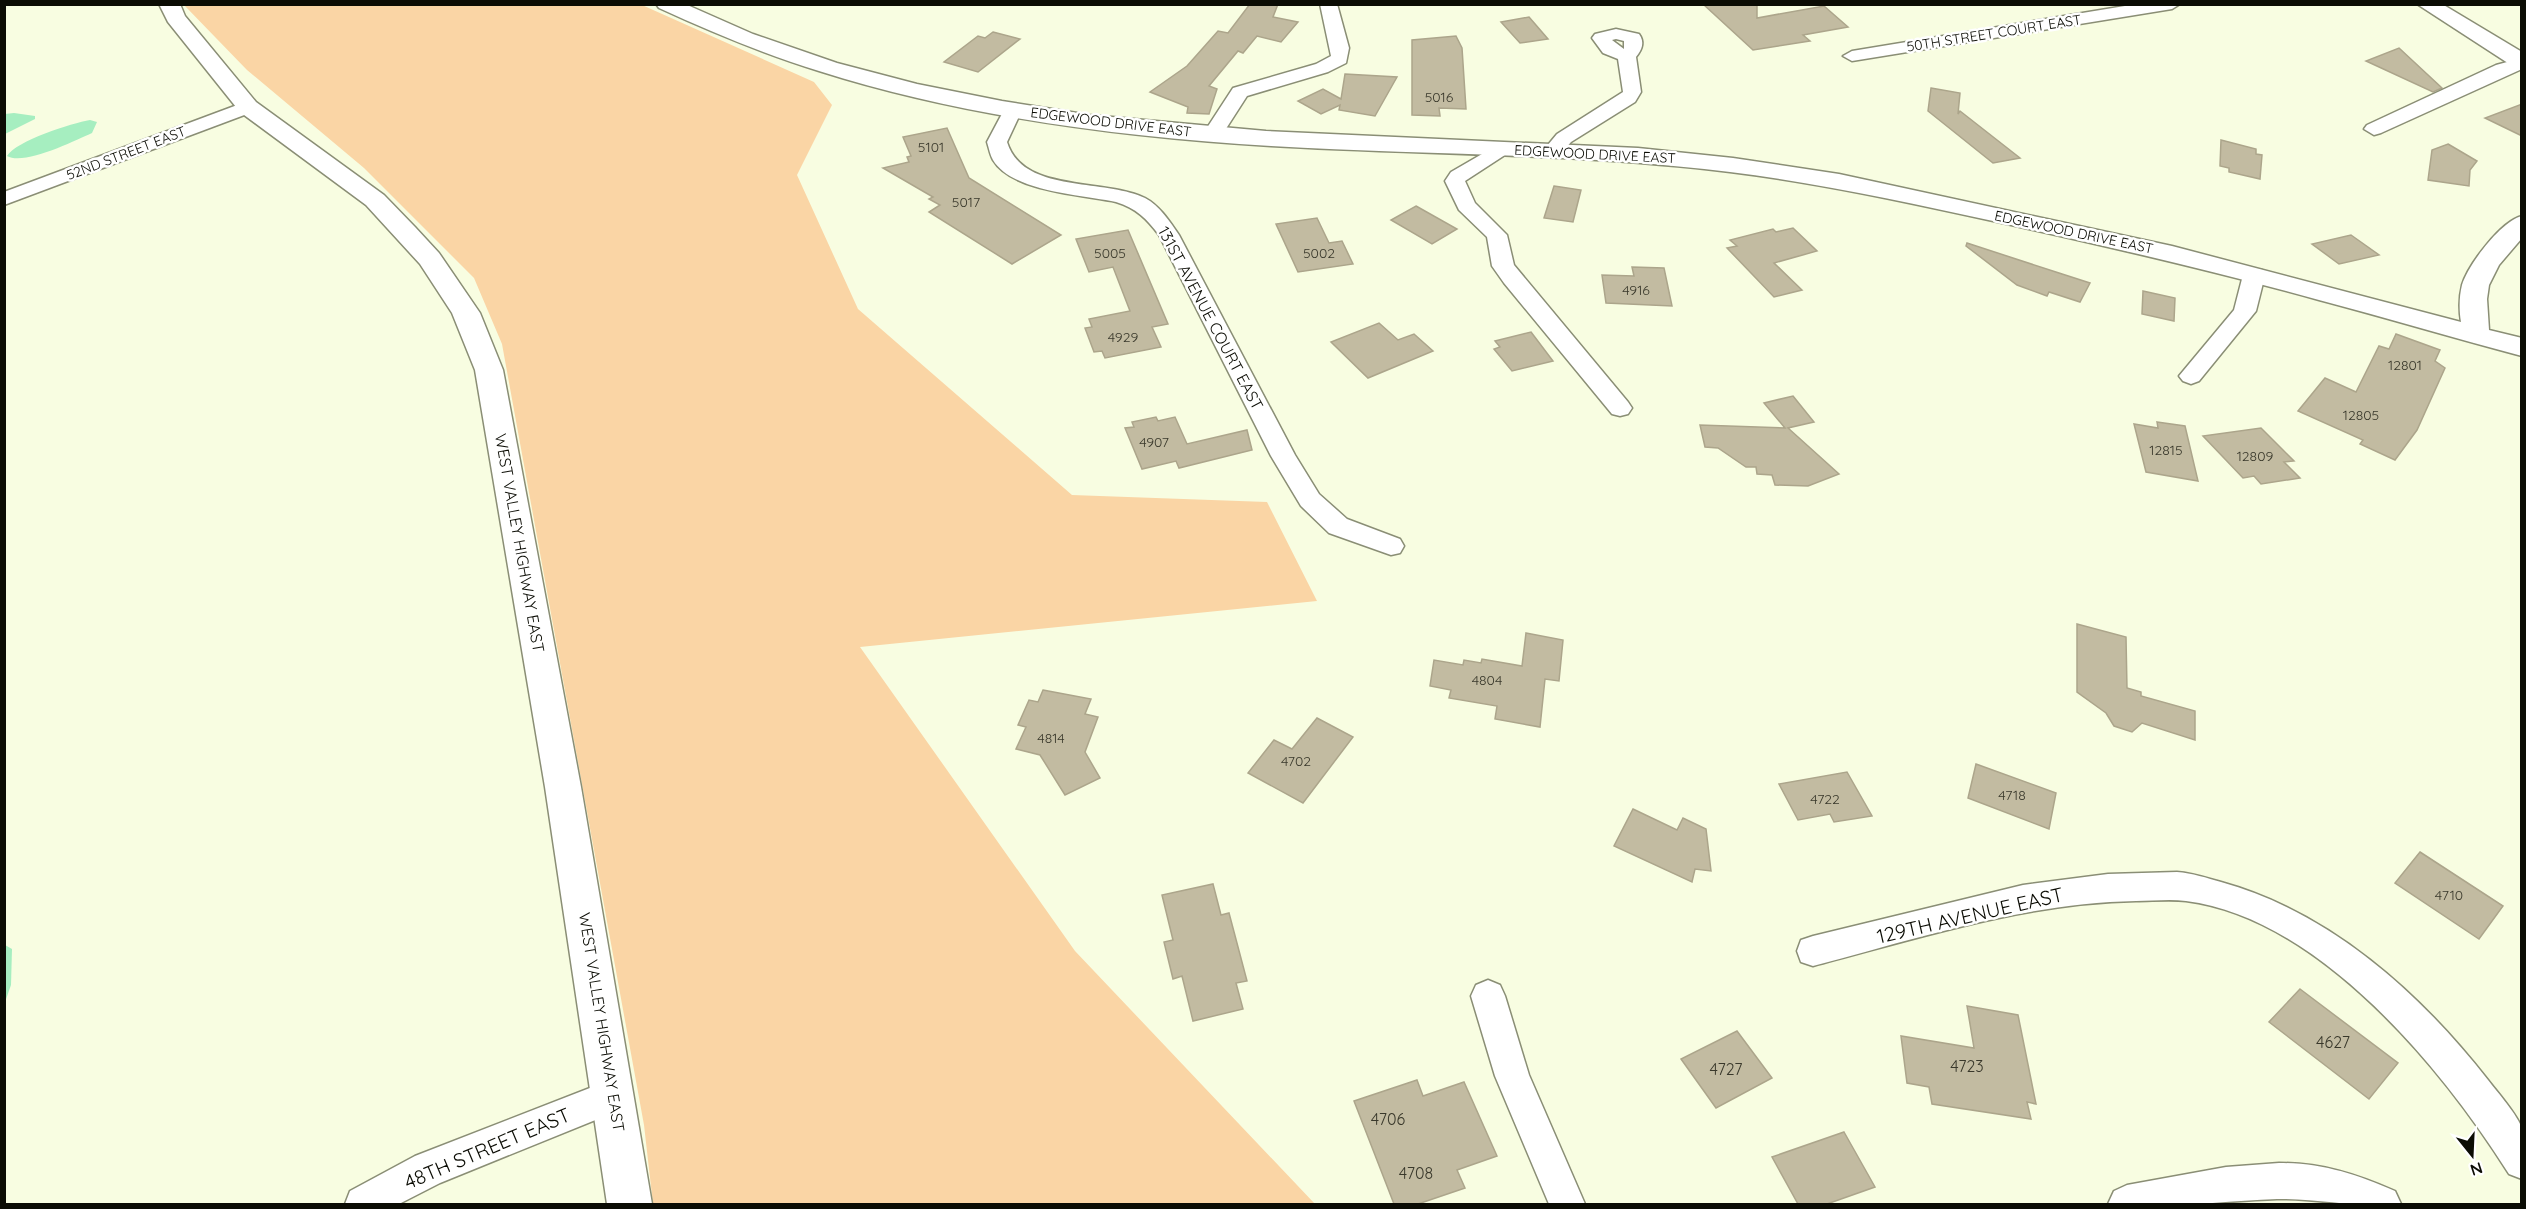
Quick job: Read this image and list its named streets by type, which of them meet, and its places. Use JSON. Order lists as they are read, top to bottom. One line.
{"streets":{"street":["50TH STREET COURT EAST","EDGEWOOD DRIVE EAST","52ND STREET EAST","131ST AVENUE COURT EAST","WEST VALLEY HIGHWAY EAST","129TH AVENUE EAST","48TH STREET EAST"]},"crossings":[["EDGEWOOD DRIVE EAST","131ST AVENUE COURT EAST"],["52ND STREET EAST","WEST VALLEY HIGHWAY EAST"],["WEST VALLEY HIGHWAY EAST","48TH STREET EAST"]],"house_numbers":["5016","5101","5017","5005","5002","4916","4929","12801","12805","4907","12815","12809","4804","4814","4702","4718","4722","4710","4627","4723","4727","4706","4708"],"north":"bottom"}
